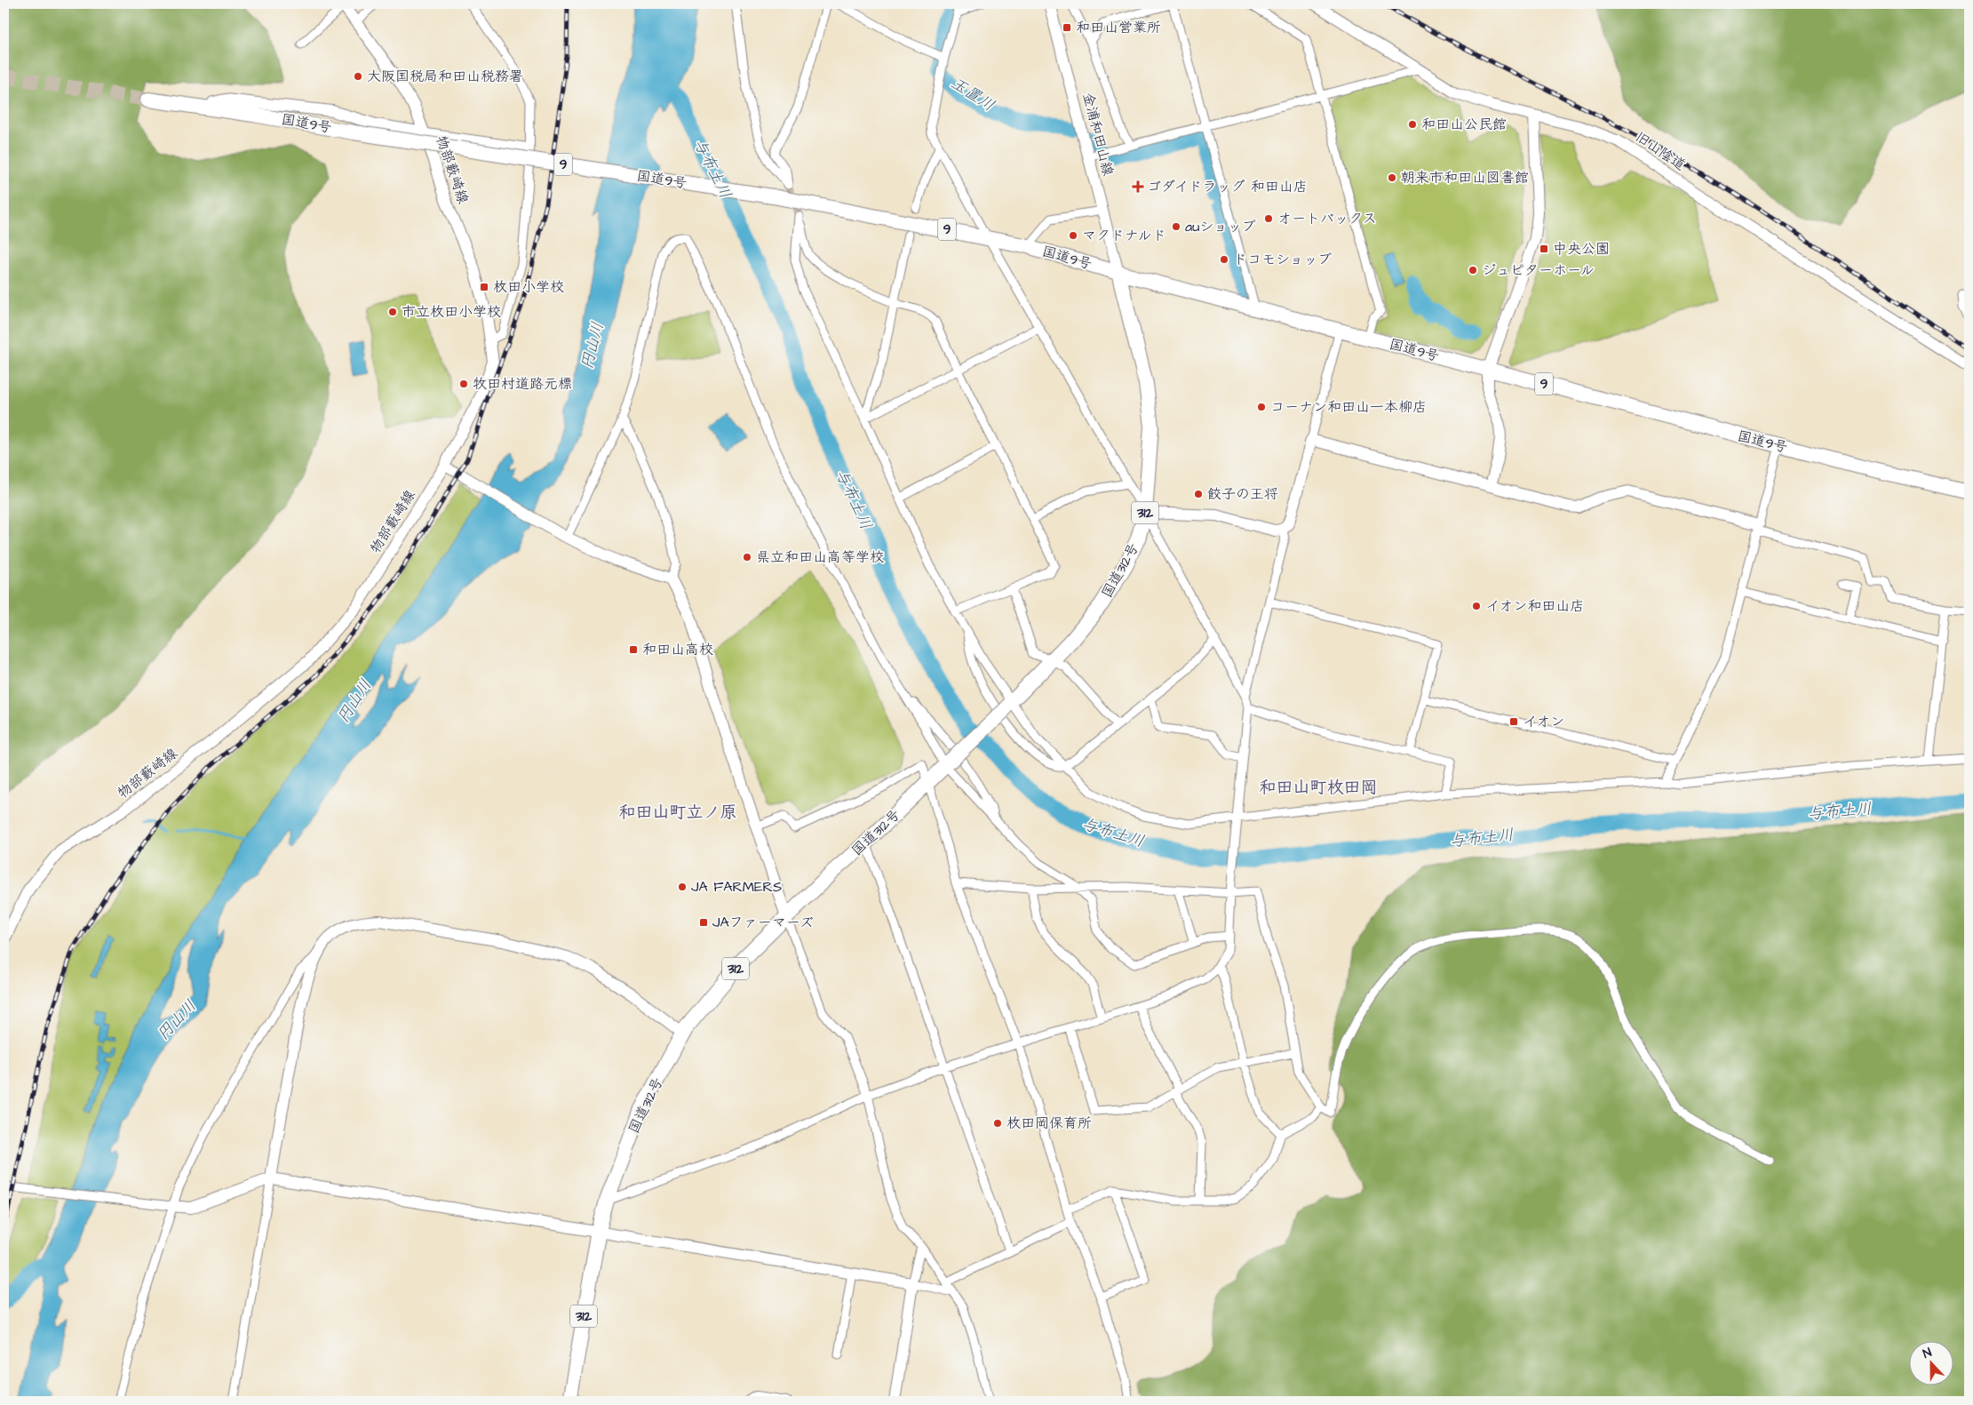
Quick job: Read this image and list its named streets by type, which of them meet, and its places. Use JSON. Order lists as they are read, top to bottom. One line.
{"streets":{"highway":["国道9号","9","312","国道312号"],"street":["金浦和田山線","旧山陰道","物部藪崎線"]},"crossings":[["国道9号","金浦和田山線"],["国道9号","国道312号"],["金浦和田山線","国道312号"]],"districts":["和田山町枚田岡","和田山町立ノ原"],"water":["玉置川","与布土川","円山川"],"places":{"transit":["和田山営業所","中央公園","枚田小学校","和田山高校","イオン","JAファーマーズ"],"other":["大阪国税局和田山税務署","和田山公民館","朝来市和田山図書館","オートバックス","auショップ","マクドナルド","ドコモショップ","ジュピターホール","市立枚田小学校","牧田村道路元標","コーナン和田山一本柳店","餃子の王将","県立和田山高等学校","イオン和田山店","JA FARMERS","枚田岡保育所"],"health":["ゴダイドラッグ 和田山店"]},"north":"top"}
